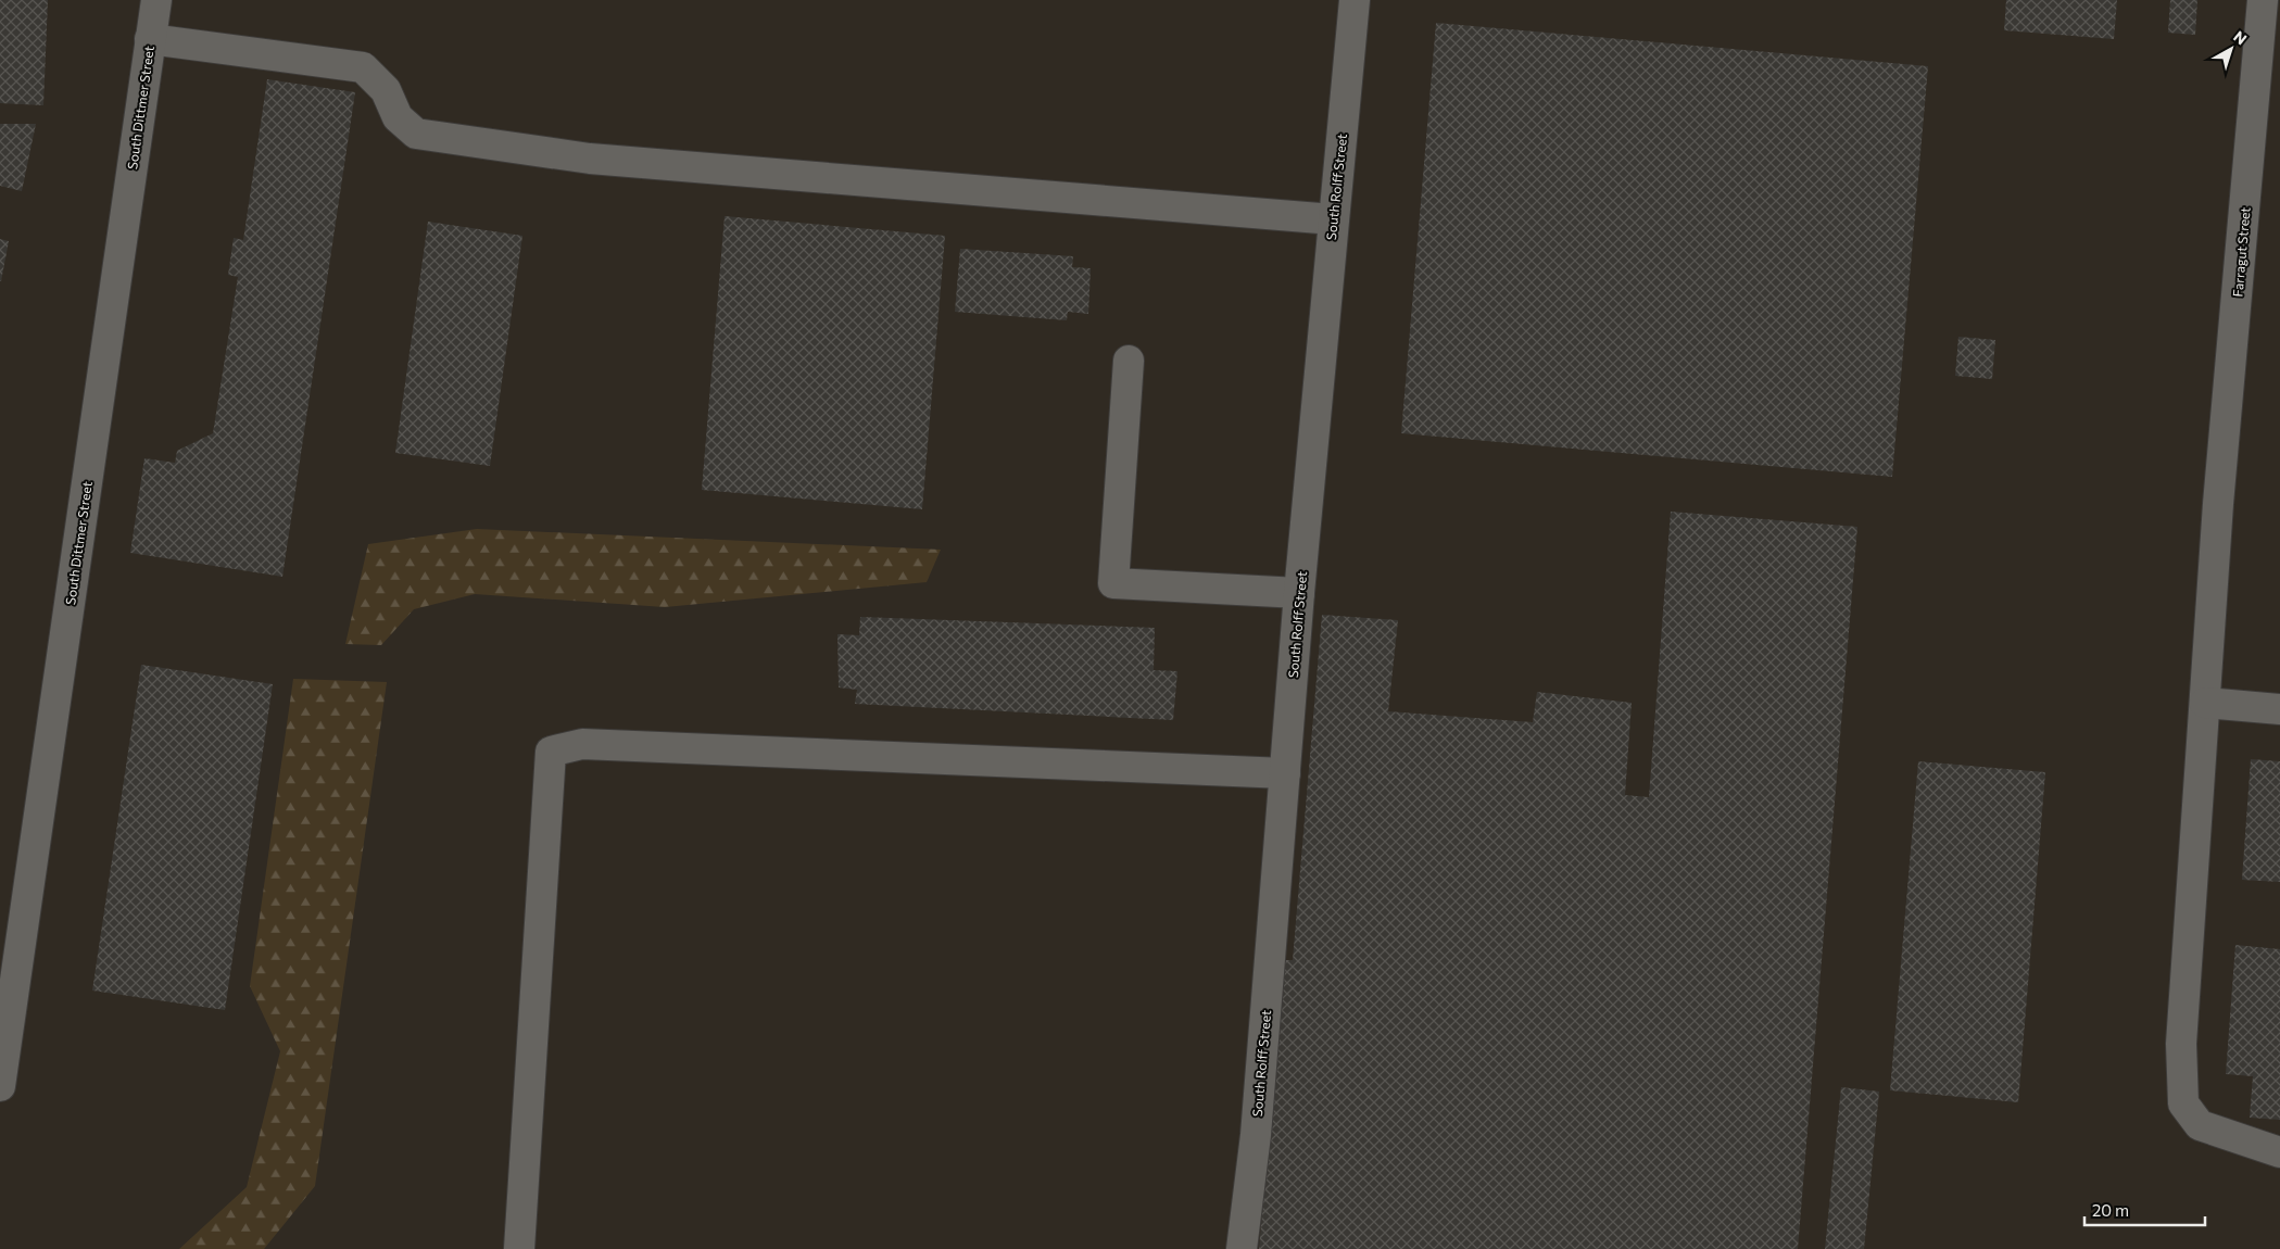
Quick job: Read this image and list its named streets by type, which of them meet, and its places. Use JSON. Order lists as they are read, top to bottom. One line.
{"streets":{"street":["South Dittmer Street","South Rolff Street","Farragut Street"]},"scale_bar":"20 m","north":"top right"}
